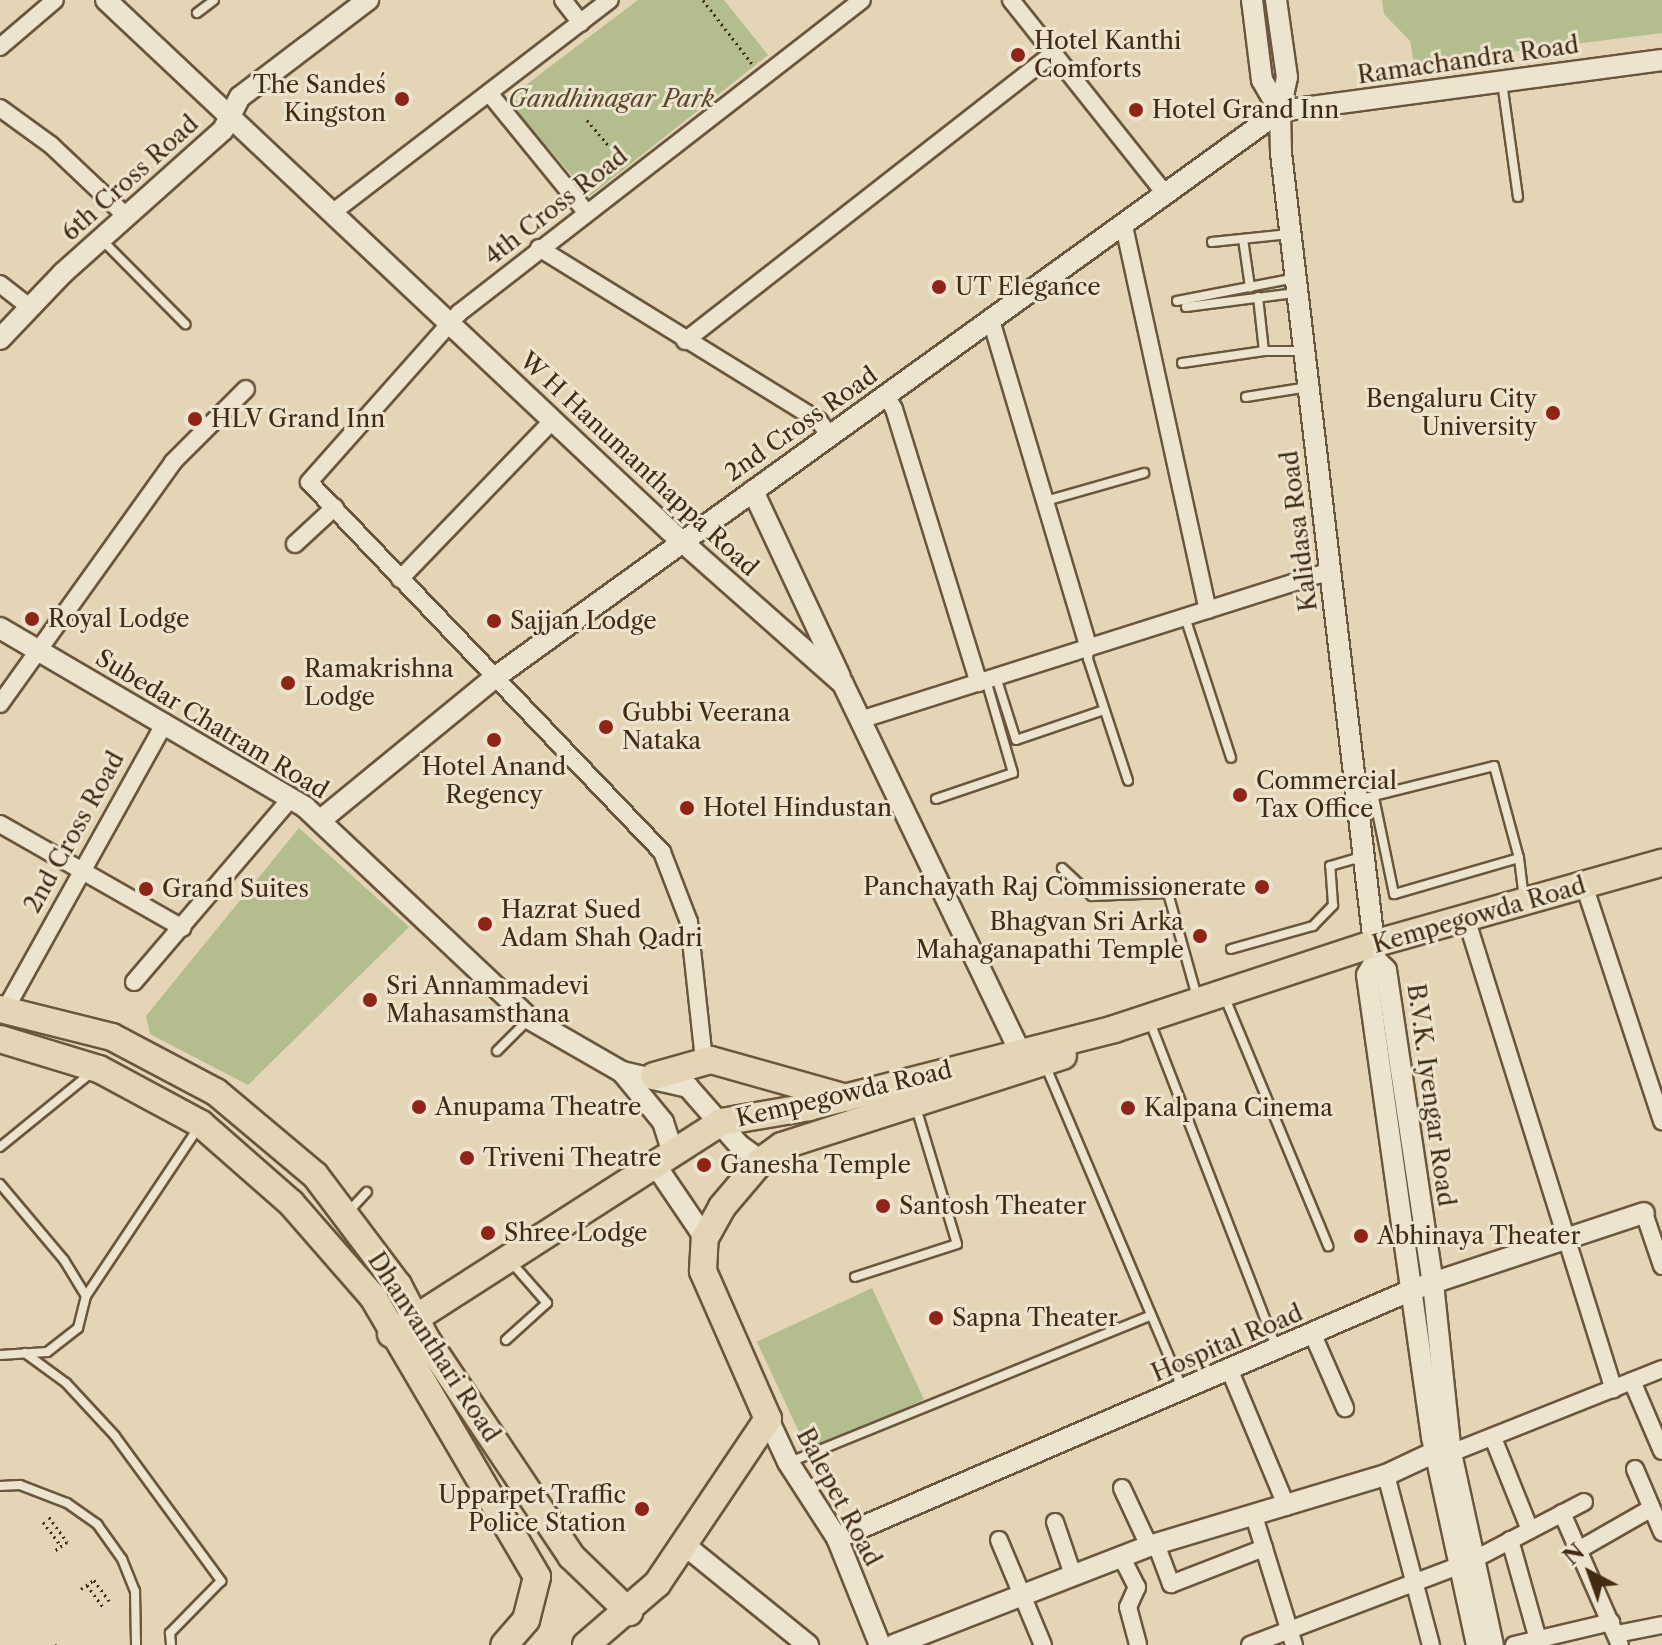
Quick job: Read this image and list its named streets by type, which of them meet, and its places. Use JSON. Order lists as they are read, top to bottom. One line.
{"streets":{"main road":["Kempegowda Road","Dhanvanthari Road"],"street":["Ramachandra Road","6th Cross Road","4th Cross Road","2nd Cross Road","W H Hanumanthappa Road","Kalidasa Road","Subedar Chatram Road","B.V.K. Iyengar Road","Hospital Road","Balepet Road"]},"crossings":[["Ramachandra Road","2nd Cross Road"],["Ramachandra Road","Kalidasa Road"],["6th Cross Road","W H Hanumanthappa Road"],["4th Cross Road","W H Hanumanthappa Road"],["2nd Cross Road","W H Hanumanthappa Road"],["2nd Cross Road","Kalidasa Road"],["2nd Cross Road","Subedar Chatram Road"],["2nd Cross Road","Dhanvanthari Road"],["W H Hanumanthappa Road","Kempegowda Road"],["Kalidasa Road","Kempegowda Road"],["Kalidasa Road","B.V.K. Iyengar Road"],["Subedar Chatram Road","Kempegowda Road"],["Kempegowda Road","B.V.K. Iyengar Road"],["Kempegowda Road","Dhanvanthari Road"],["B.V.K. Iyengar Road","Hospital Road"],["Hospital Road","Balepet Road"]],"parks":["Gandhinagar Park"],"places":["Hotel Kanthi Comforts","The Sandeś Kingston","Hotel Grand Inn","UT Elegance","Bengaluru City University","HLV Grand Inn","Royal Lodge","Sajjan Lodge","Ramakrishna Lodge","Gubbi Veerana Nataka","Hotel Anand Regency","Commercial Tax Office","Hotel Hindustan","Panchayath Raj Commissionerate","Grand Suites","Hazrat Sued Adam Shah Qadri","Bhagvan Sri Arka Mahaganapathi Temple","Sri Annammadevi Mahasamsthana","Anupama Theatre","Kalpana Cinema","Triveni Theatre","Ganesha Temple","Santosh Theater","Shree Lodge","Abhinaya Theater","Sapna Theater","Upparpet Traffic Police Station"],"north":"top left"}
